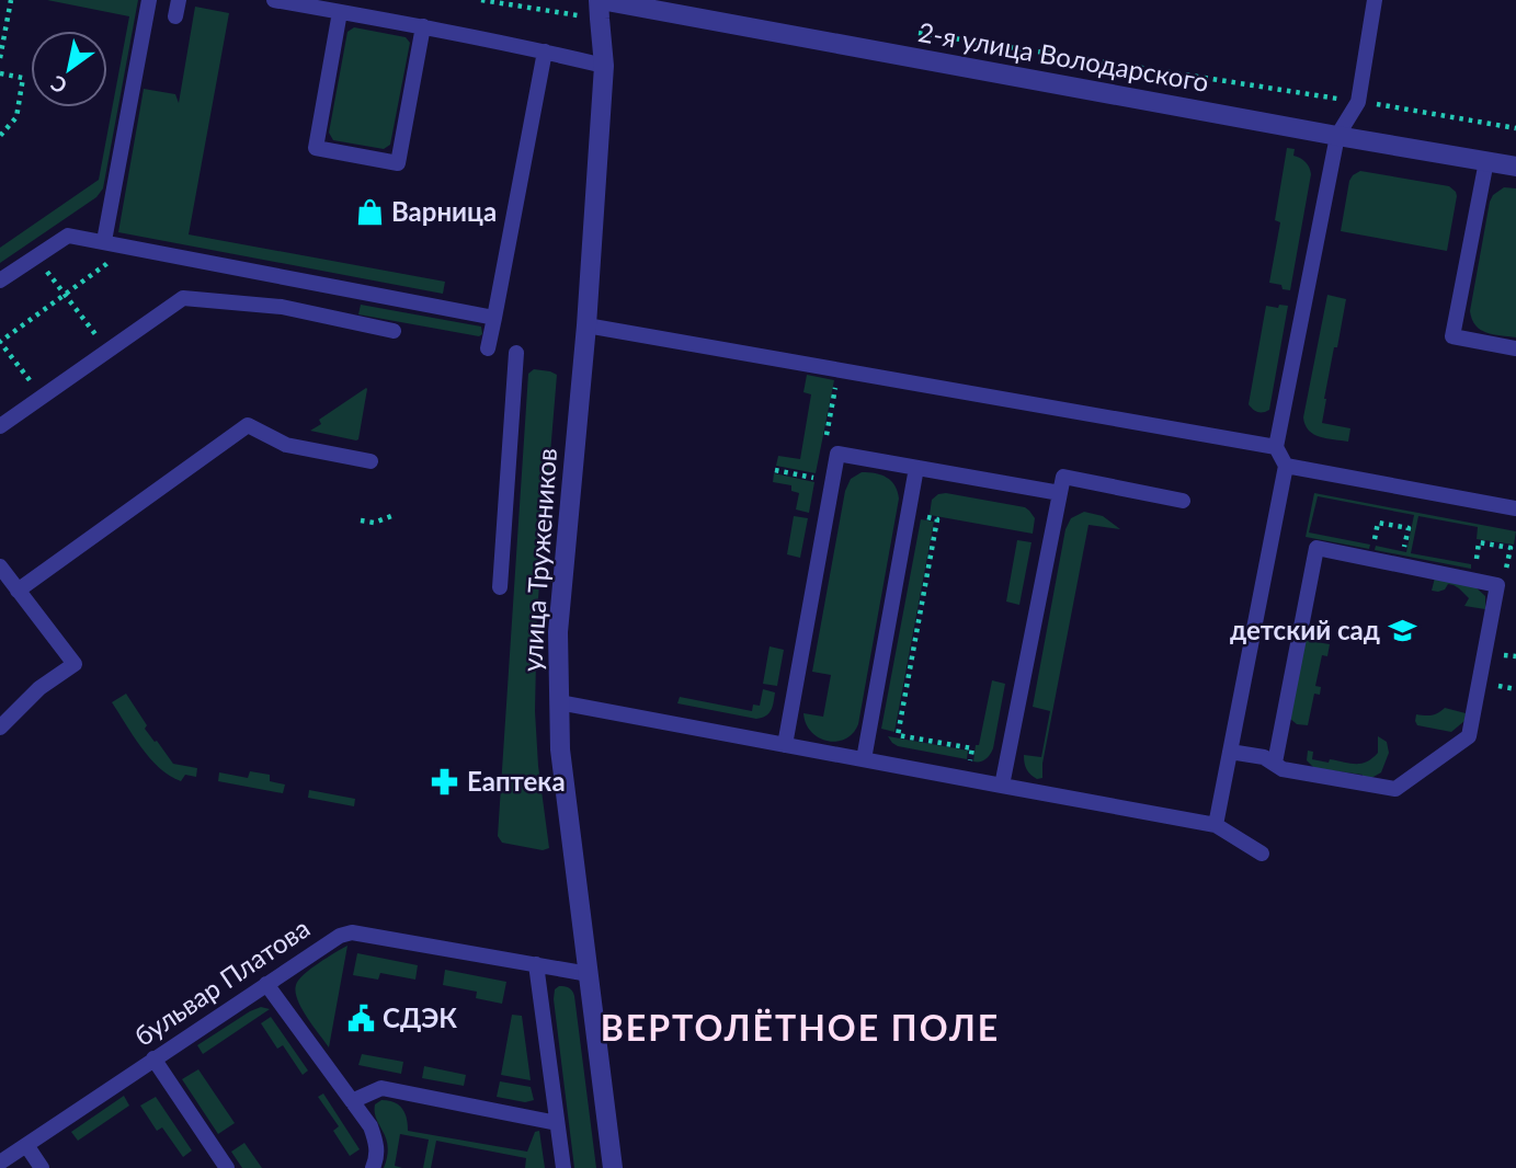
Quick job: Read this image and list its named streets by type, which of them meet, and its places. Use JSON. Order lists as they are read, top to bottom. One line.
{"streets":{"street":["2-я улица Володарского","улица Тружеников"],"lane":["бульвар Платова"]},"crossings":[["2-я улица Володарского","улица Тружеников"],["улица Тружеников","бульвар Платова"]],"districts":["ВЕРТОЛЁТНОЕ ПОЛЕ"],"places":{"shop":["Варница"],"school or university":["детский сад"],"pharmacy":["Еаптека"],"public building":["СДЭК"]},"north":"bottom left"}
